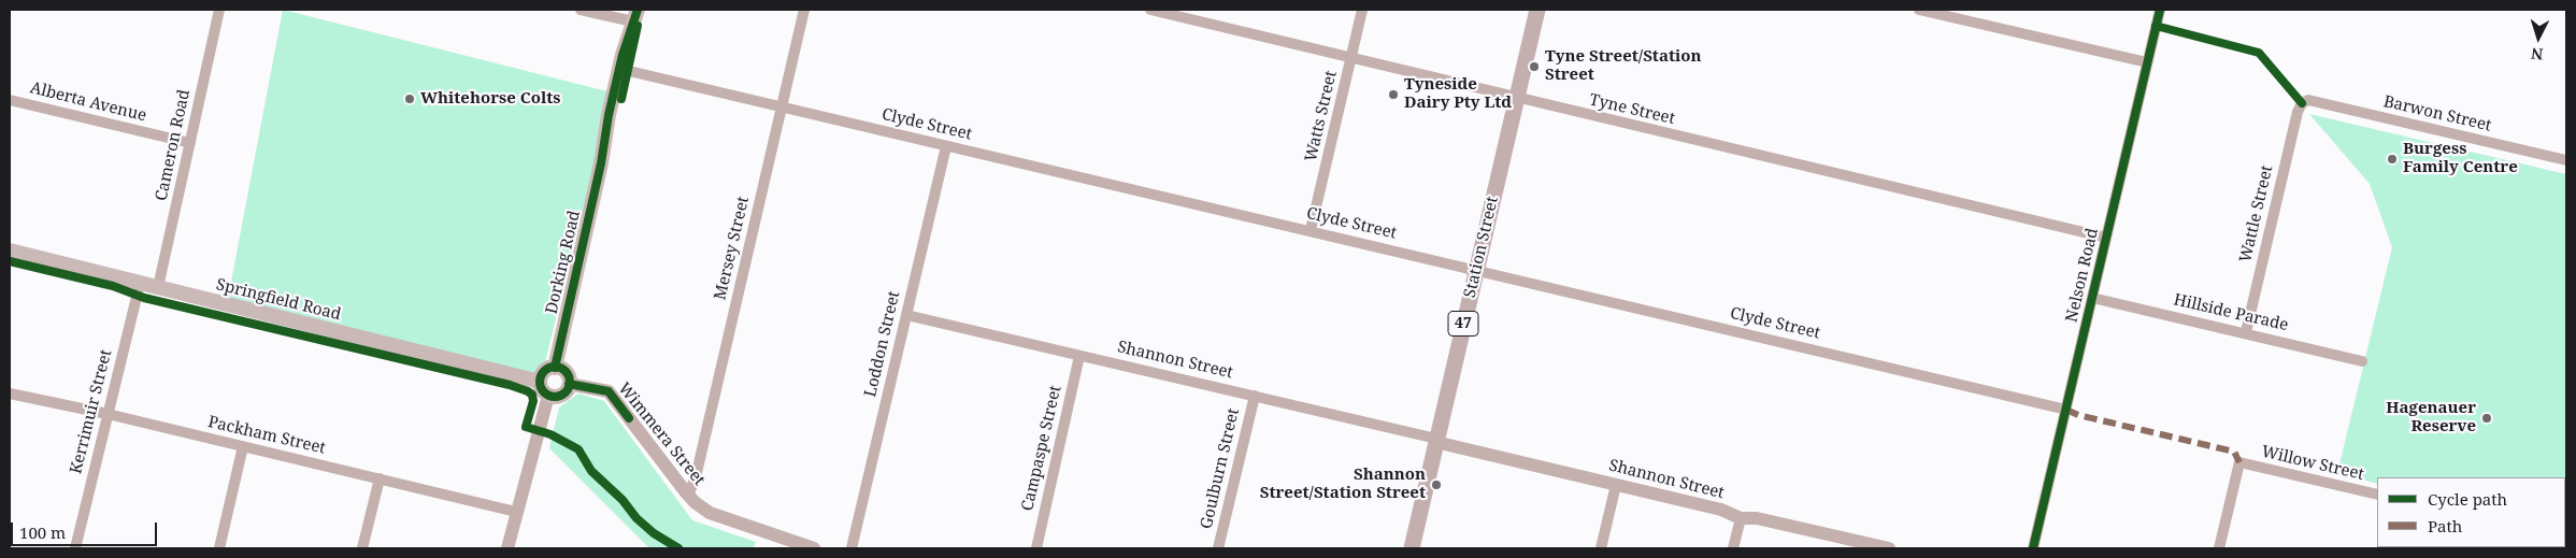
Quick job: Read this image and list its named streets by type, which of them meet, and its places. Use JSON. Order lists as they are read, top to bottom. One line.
{"streets":{"main road":["Station Street","Dorking Road","Springfield Road","47"],"street":["Alberta Avenue","Tyne Street","Barwon Street","Watts Street","Clyde Street","Cameron Road","Wattle Street","Mersey Street","Nelson Road","Hillside Parade","Loddon Street","Shannon Street","Kerrimuir Street","Wimmera Street","Packham Street","Campaspe Street","Willow Street","Goulburn Street"]},"crossings":[["Alberta Avenue","Cameron Road"],["Tyne Street","Watts Street"],["Tyne Street","Station Street"],["Tyne Street","Nelson Road"],["Barwon Street","Wattle Street"],["Watts Street","Clyde Street"],["Clyde Street","Station Street"],["Clyde Street","Mersey Street"],["Clyde Street","Dorking Road"],["Clyde Street","Nelson Road"],["Clyde Street","Loddon Street"],["Cameron Road","Springfield Road"],["Wattle Street","Hillside Parade"],["Station Street","Shannon Street"],["Mersey Street","Wimmera Street"],["Dorking Road","Springfield Road"],["Dorking Road","Wimmera Street"],["Nelson Road","Hillside Parade"],["Springfield Road","Kerrimuir Street"],["Springfield Road","Wimmera Street"],["Loddon Street","Shannon Street"],["Shannon Street","Campaspe Street"],["Shannon Street","Goulburn Street"],["Kerrimuir Street","Packham Street"]],"places":["Tyne Street/Station Street","Tyneside Dairy Pty Ltd","Whitehorse Colts","Burgess Family Centre","Hagenauer Reserve","Shannon Street/Station Street"],"legend":["Cycle path","Path"],"scale_bar":"100 m","north":"bottom"}
